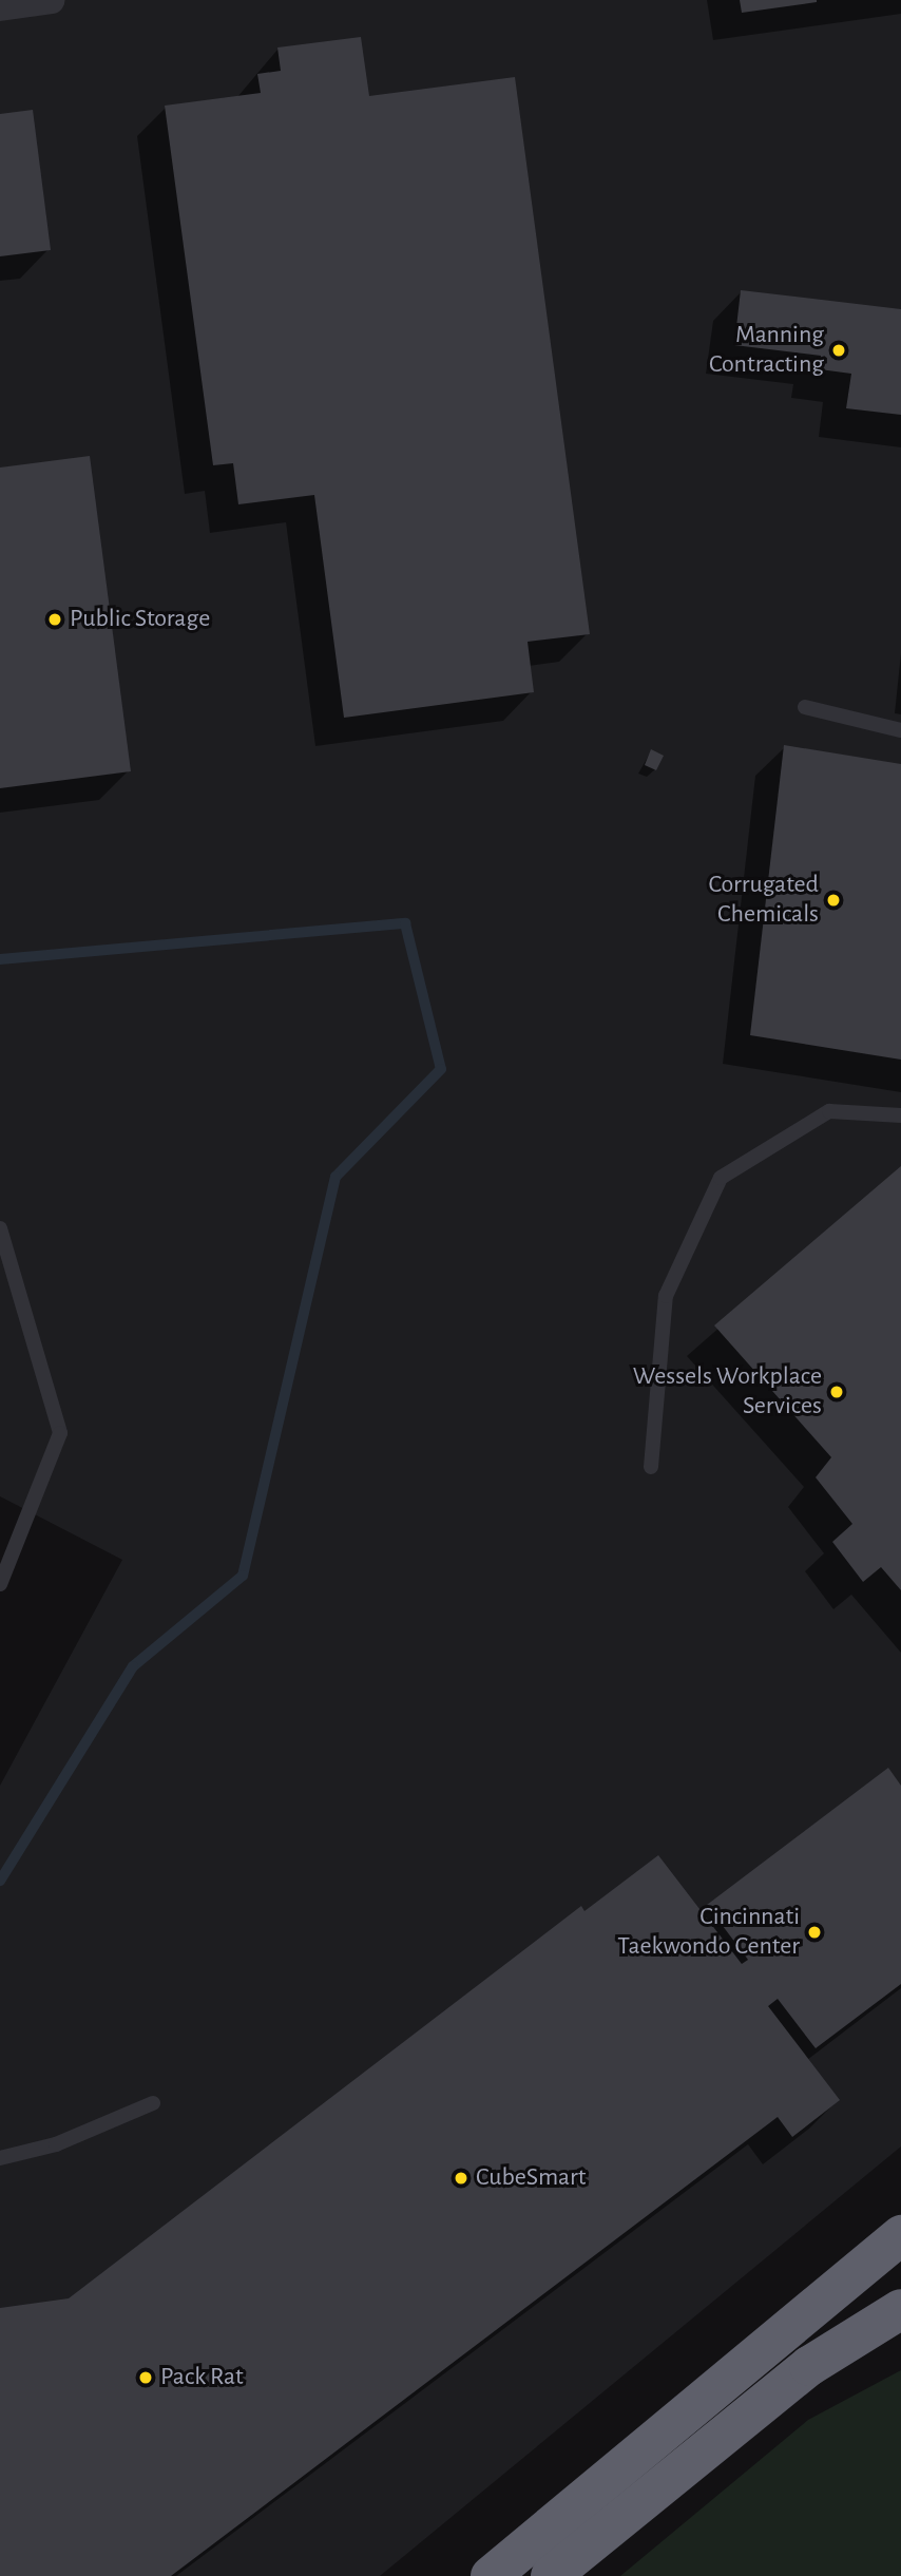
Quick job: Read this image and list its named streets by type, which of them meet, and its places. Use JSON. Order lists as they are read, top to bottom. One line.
{"places":["Manning Contracting","Public Storage","Corrugated Chemicals","Wessels Workplace Services","Cincinnati Taekwondo Center","CubeSmart","Pack Rat"]}
